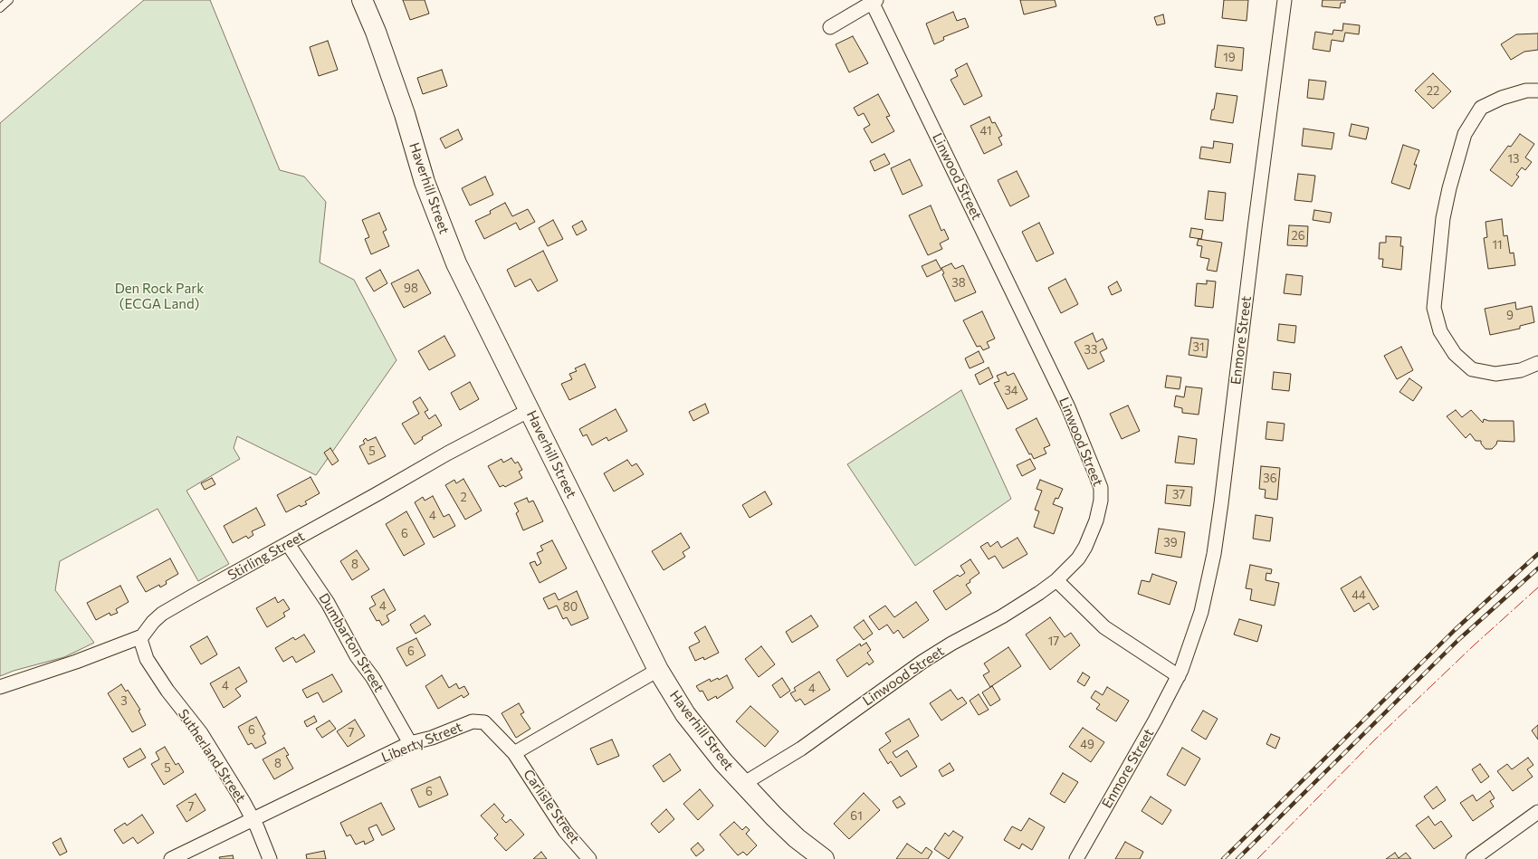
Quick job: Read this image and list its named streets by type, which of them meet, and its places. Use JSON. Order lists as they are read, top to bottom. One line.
{"streets":{"main road":["Haverhill Street"],"street":["Linwood Street","Enmore Street","Stirling Street","Dumbarton Street","Liberty Street","Sutherland Street","Carlisle Street"]},"crossings":[["Linwood Street","Haverhill Street"],["Haverhill Street","Stirling Street"],["Stirling Street","Dumbarton Street"],["Stirling Street","Sutherland Street"],["Dumbarton Street","Liberty Street"],["Liberty Street","Sutherland Street"],["Liberty Street","Carlisle Street"]],"parks":["Den Rock Park (ECGA Land)"],"house_numbers":["19","22","41","13","26","11","38","98","9","31","33","34","5","36","37","2","4","6","39","8","44","4","80","17","6","4","4","3","6","7","49","8","5","6","7","61"]}
